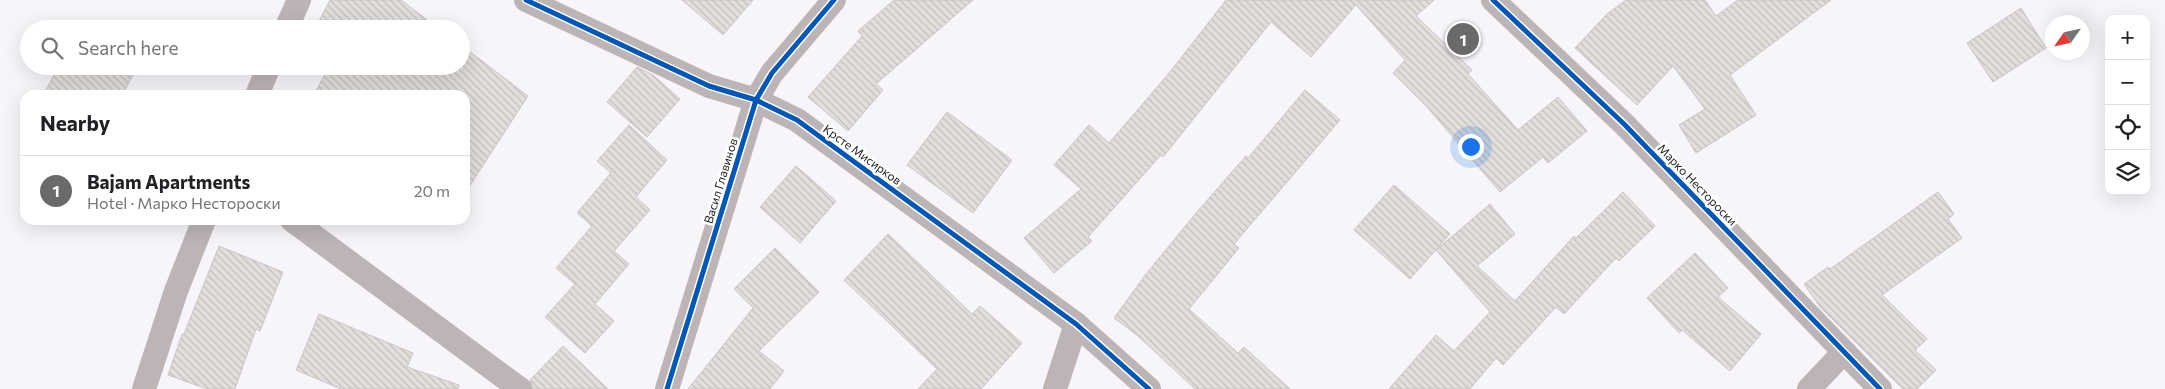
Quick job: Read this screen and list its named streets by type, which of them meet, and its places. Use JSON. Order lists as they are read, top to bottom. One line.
{"streets":{"street":["Крсте Мисирков","Васил Главинов","Марко Нестороски"]},"crossings":[["Крсте Мисирков","Васил Главинов"]],"north":"bottom left","page":{"map_buttons":["+","−"],"search":"Search here","pins":"1","heading":"Nearby","list":[{"mark":"1","name":"Bajam Apartments","note":"Hotel · Марко Нестороски","value":"20 m"}]}}
